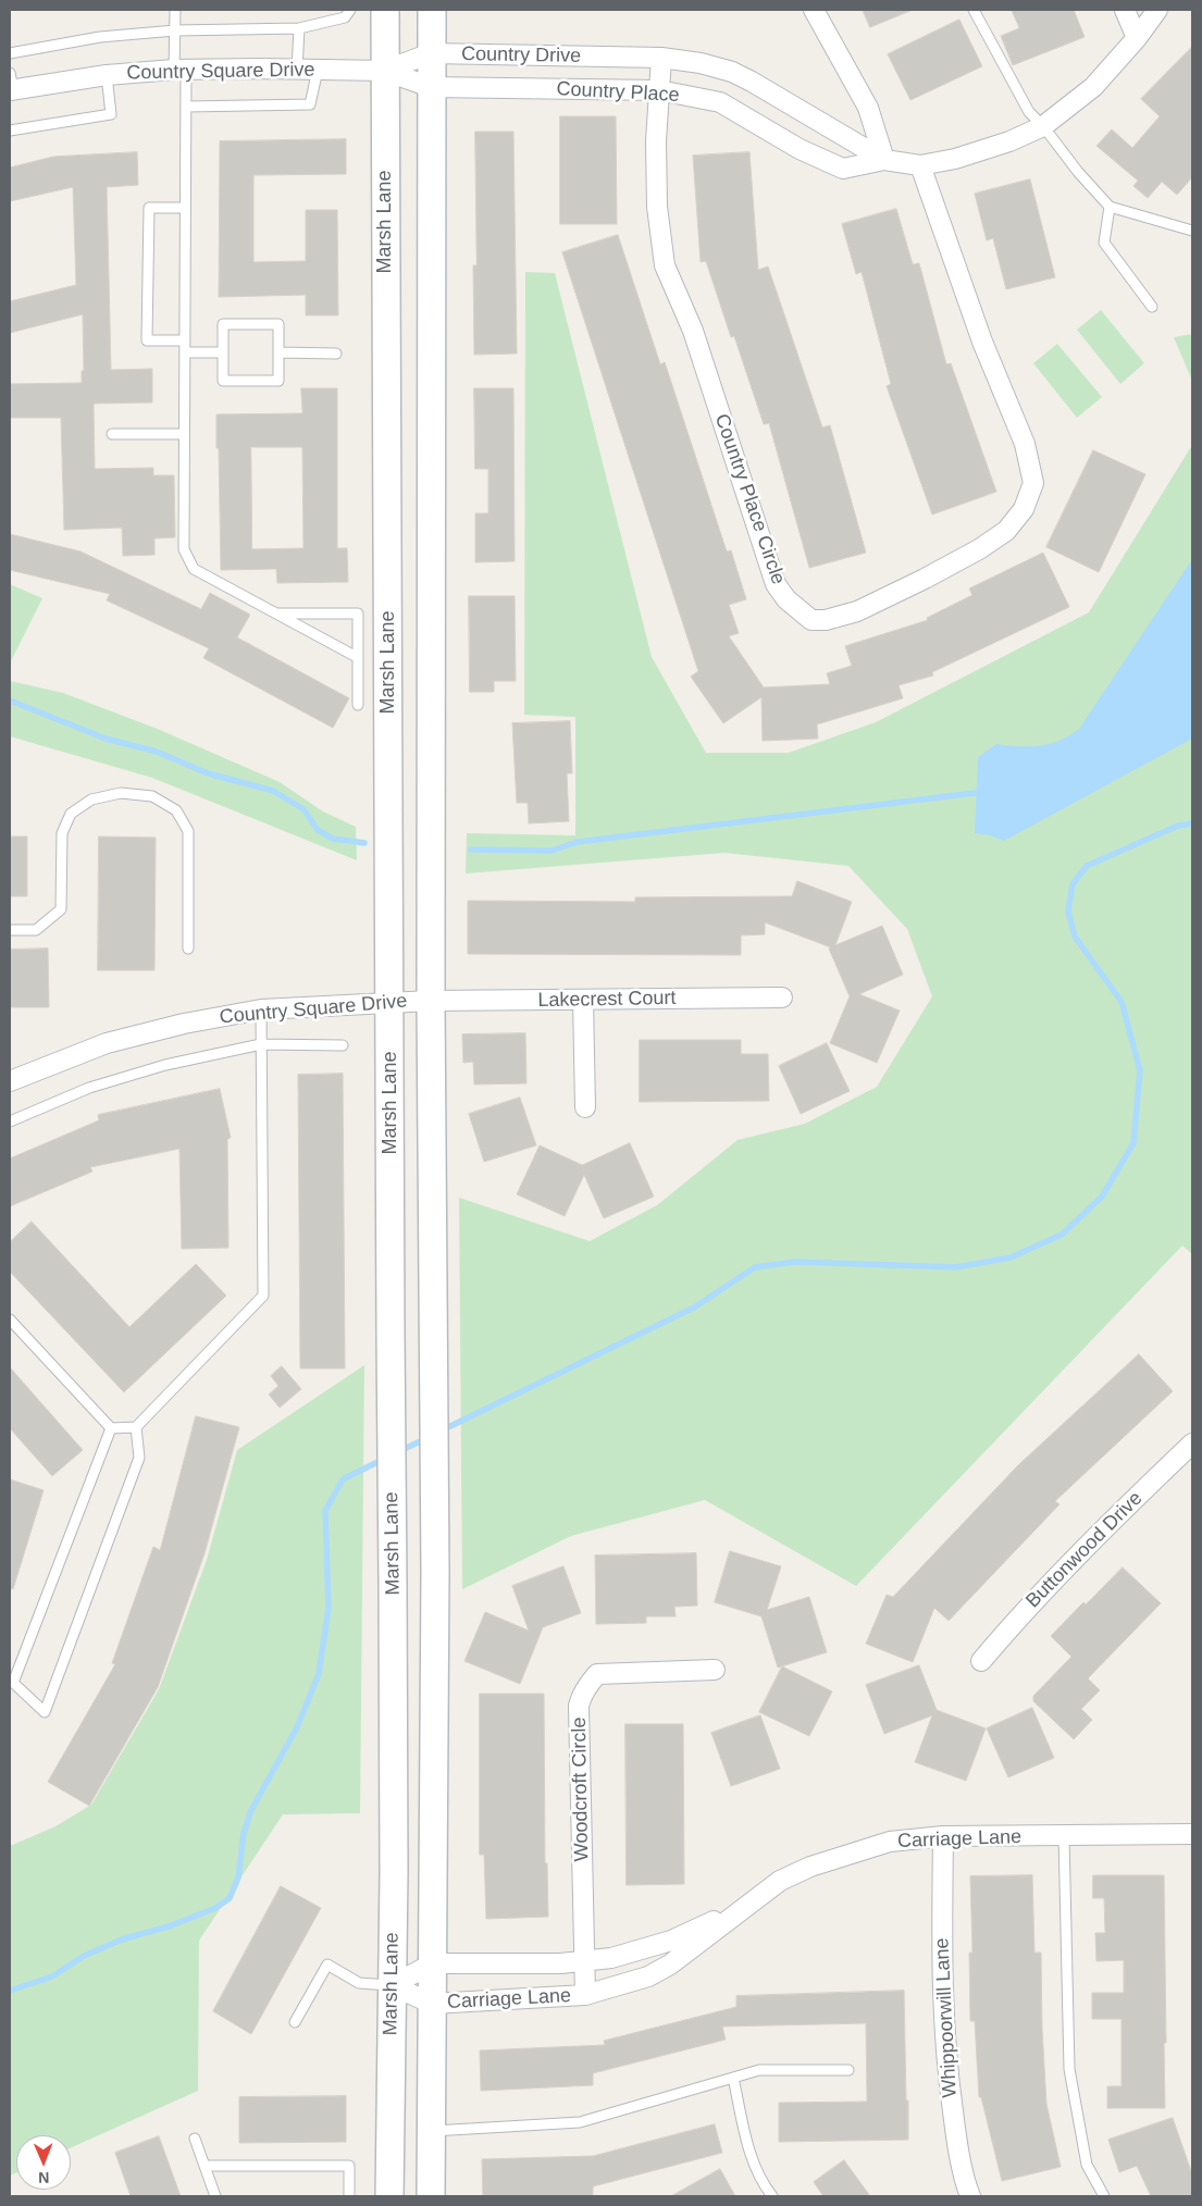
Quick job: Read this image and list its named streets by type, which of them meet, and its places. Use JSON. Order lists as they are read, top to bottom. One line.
{"streets":{"main road":["Marsh Lane"],"street":["Country Drive","Country Square Drive","Country Place","Country Place Circle","Lakecrest Court","Buttonwood Drive","Woodcroft Circle","Carriage Lane","Whippoorwill Lane"]},"crossings":[["Country Drive","Country Square Drive"],["Country Drive","Country Place"],["Country Drive","Marsh Lane"],["Country Drive","Country Place Circle"],["Country Square Drive","Country Place"],["Country Square Drive","Marsh Lane"],["Country Square Drive","Lakecrest Court"],["Country Place","Country Place Circle"],["Marsh Lane","Carriage Lane"],["Woodcroft Circle","Carriage Lane"],["Carriage Lane","Whippoorwill Lane"]],"north":"bottom"}
